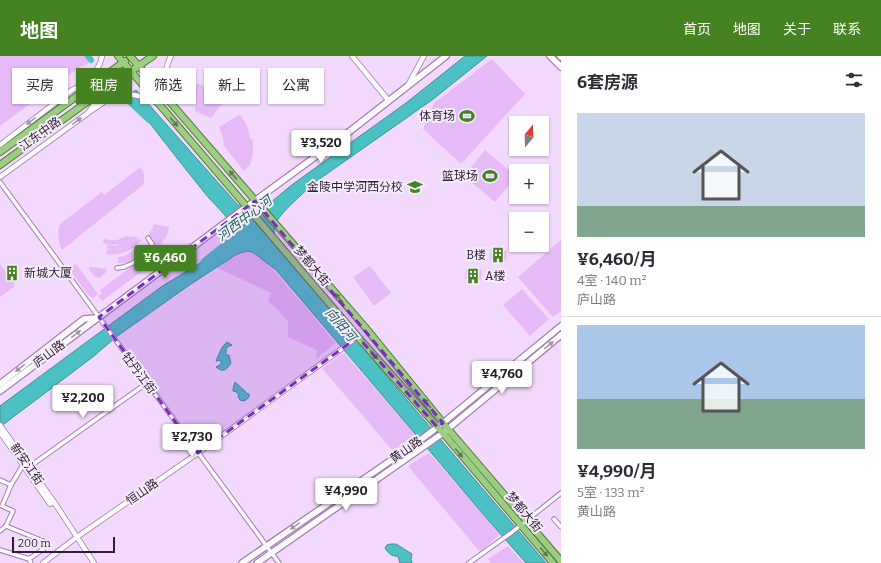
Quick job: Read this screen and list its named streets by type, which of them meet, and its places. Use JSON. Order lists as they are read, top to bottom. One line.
{"streets":{"main road":["江东中路","梦都大街","庐山路","黄山路"],"street":["牡丹江街","新安江街","恒山路"]},"crossings":[["江东中路","梦都大街"],["梦都大街","庐山路"],["梦都大街","黄山路"],["梦都大街","恒山路"],["庐山路","牡丹江街"],["牡丹江街","黄山路"],["牡丹江街","恒山路"],["新安江街","恒山路"]],"water":["河西中心河","向阳河"],"places":{"sports":["体育场","篮球场"],"school or university":["金陵中学河西分校"],"building":["B楼","新城大厦","A楼"]},"scale_bar":"200 m","north":"top","page":{"header":"地图","nav":["首页","地图","关于","联系"],"heading":"6套房源","chip":["买房","租房","筛选","新上","公寓"],"list":[{"name":"¥6,460/月","note":"4室 · 140 m² · 庐山路"},{"name":"¥4,990/月","note":"5室 · 133 m² · 黄山路"}],"map_buttons":["+","−"],"price":["¥3,520","¥6,460","¥4,760","¥2,200","¥2,730","¥4,990"],"scale":"200 m"}}
